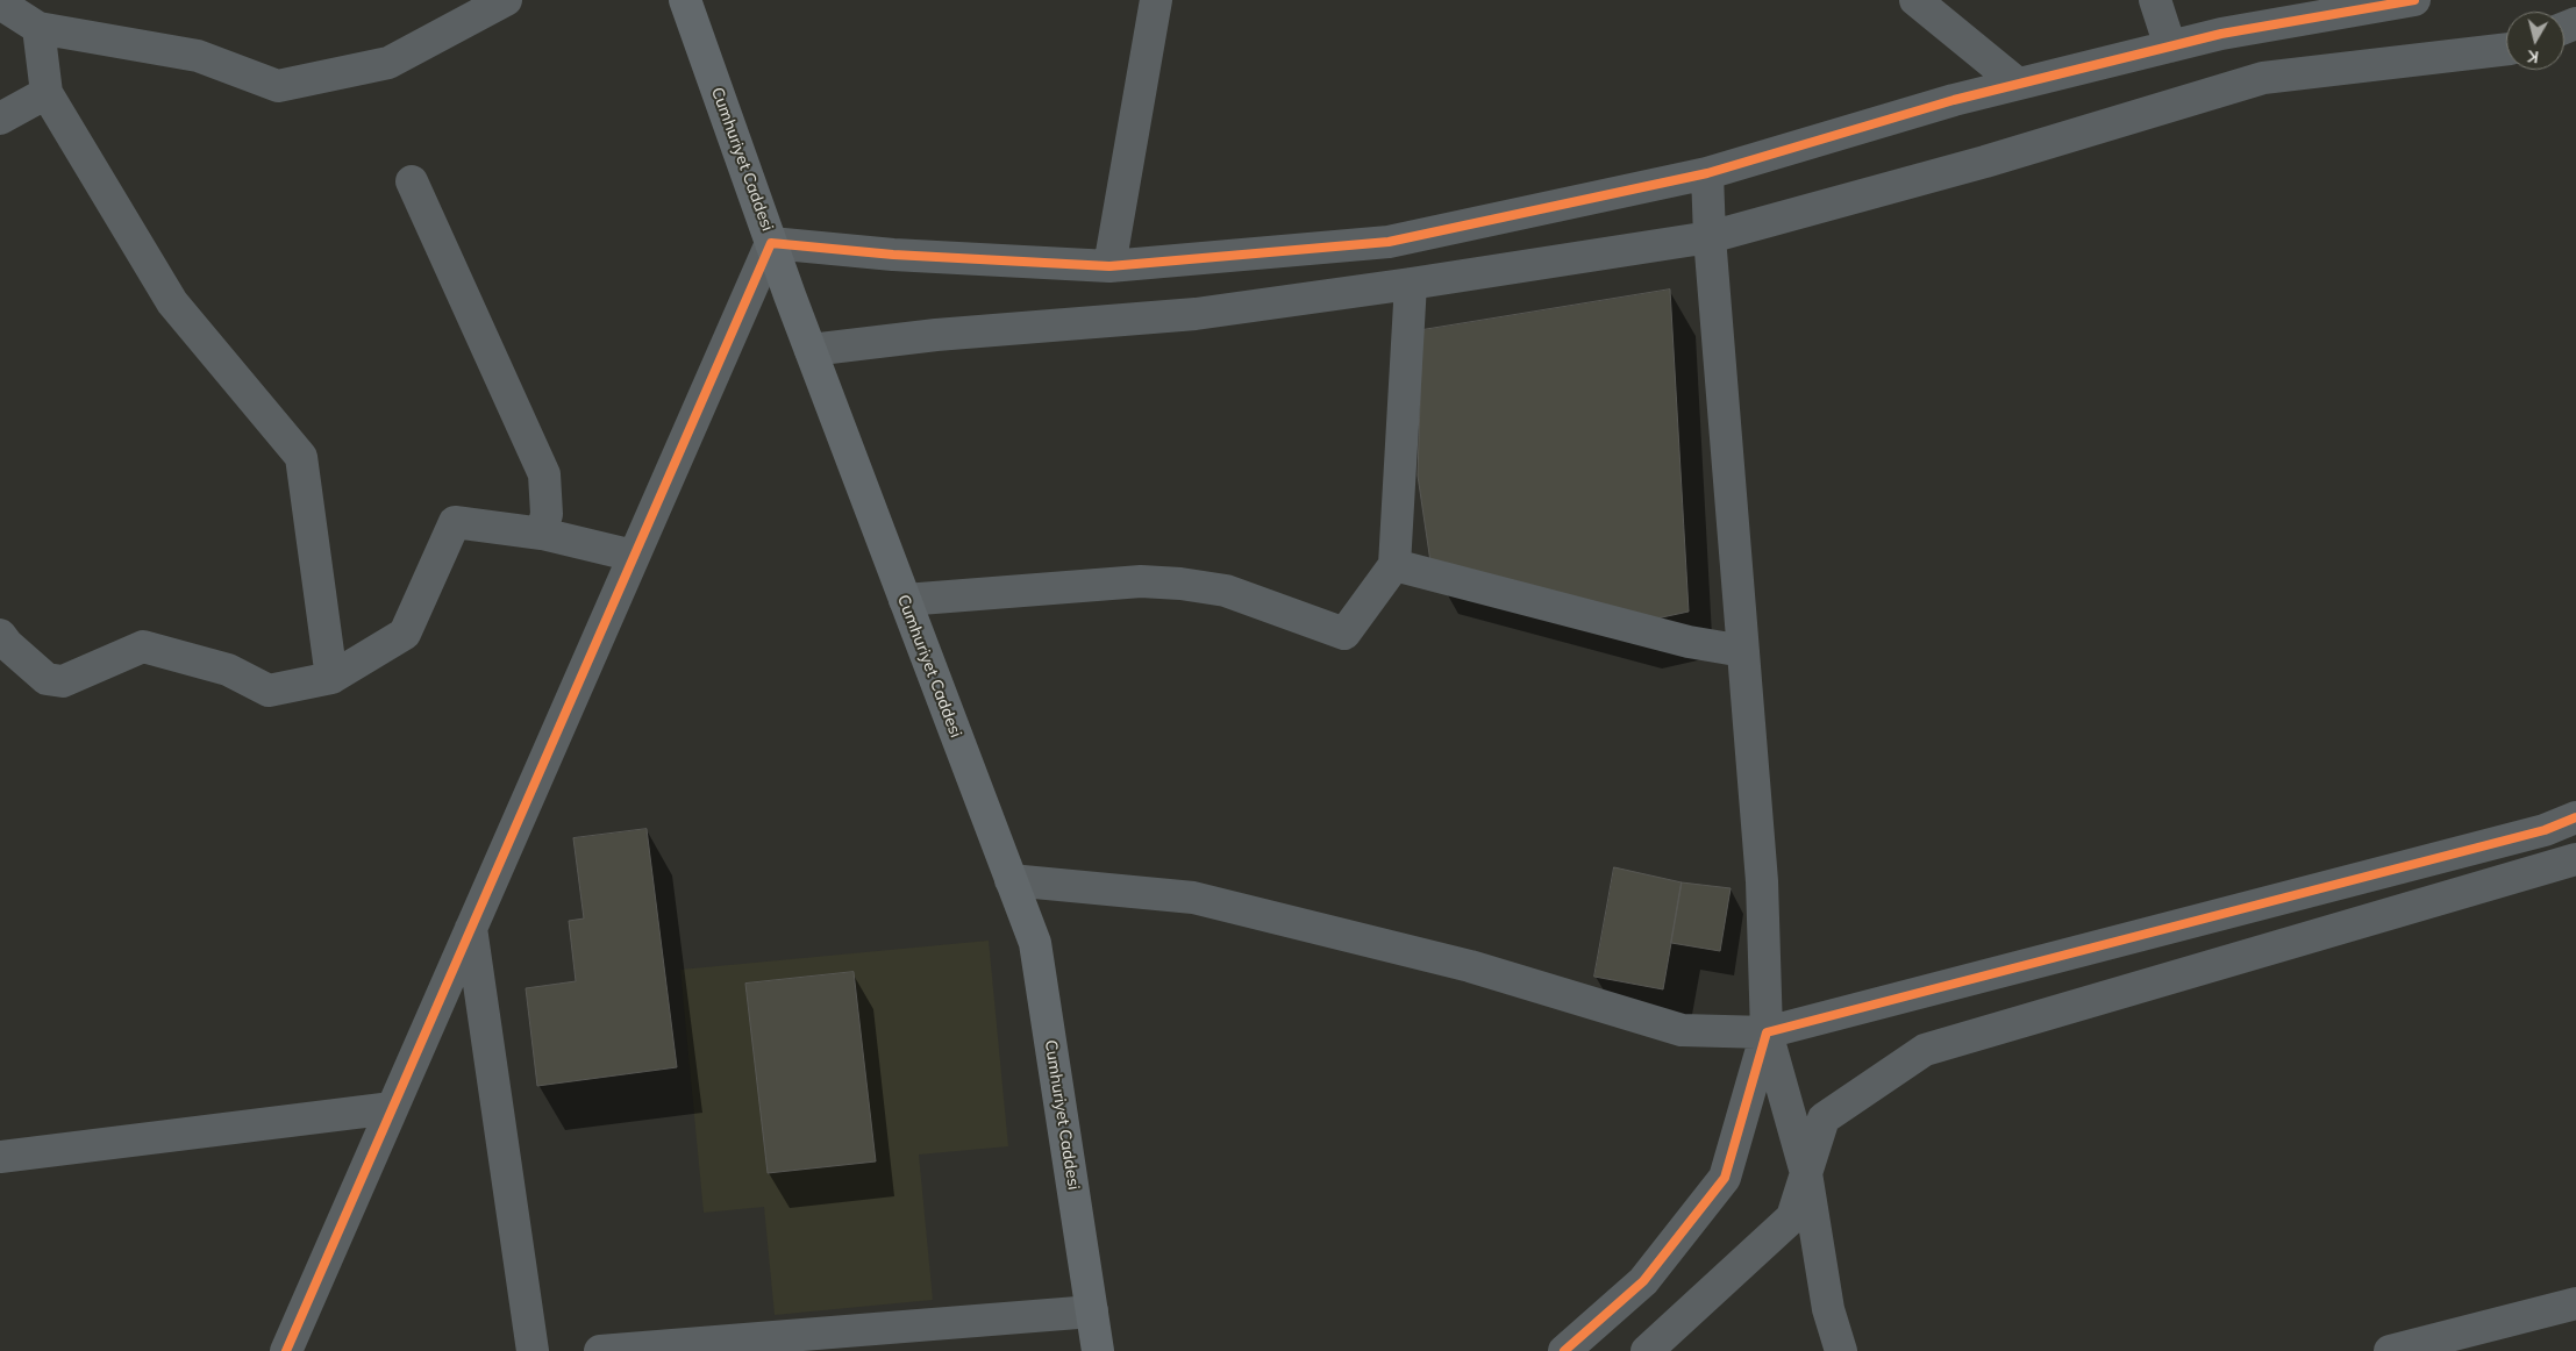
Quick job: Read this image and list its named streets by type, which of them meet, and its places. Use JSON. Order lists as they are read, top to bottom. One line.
{"streets":{"main road":["Cumhuriyet Caddesi"]},"north":"bottom"}
